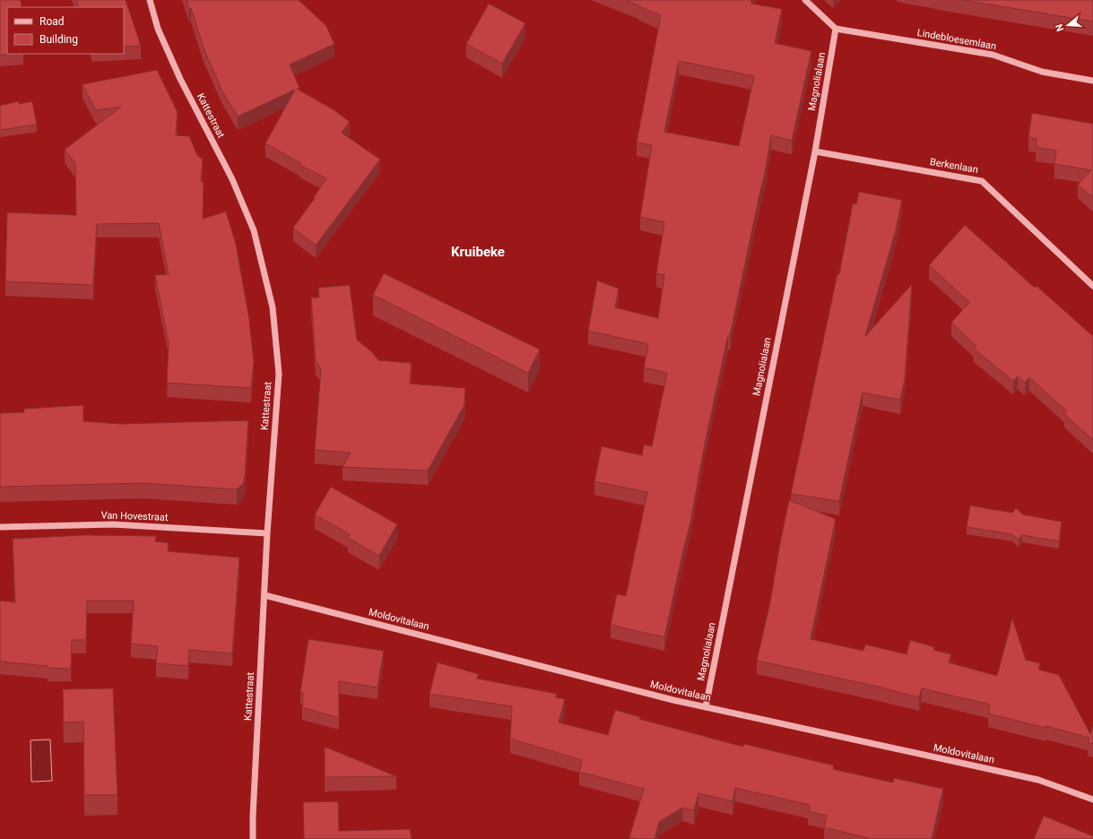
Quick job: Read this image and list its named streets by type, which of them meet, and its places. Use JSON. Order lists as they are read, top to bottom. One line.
{"streets":{"street":["Lindebloesemlaan","Magnolialaan","Kattestraat","Berkenlaan","Van Hovestraat","Moldovitalaan"]},"crossings":[["Lindebloesemlaan","Magnolialaan"],["Magnolialaan","Berkenlaan"],["Magnolialaan","Moldovitalaan"],["Kattestraat","Van Hovestraat"],["Kattestraat","Moldovitalaan"]],"districts":["Kruibeke"],"legend":["Road","Building"],"north":"left"}
